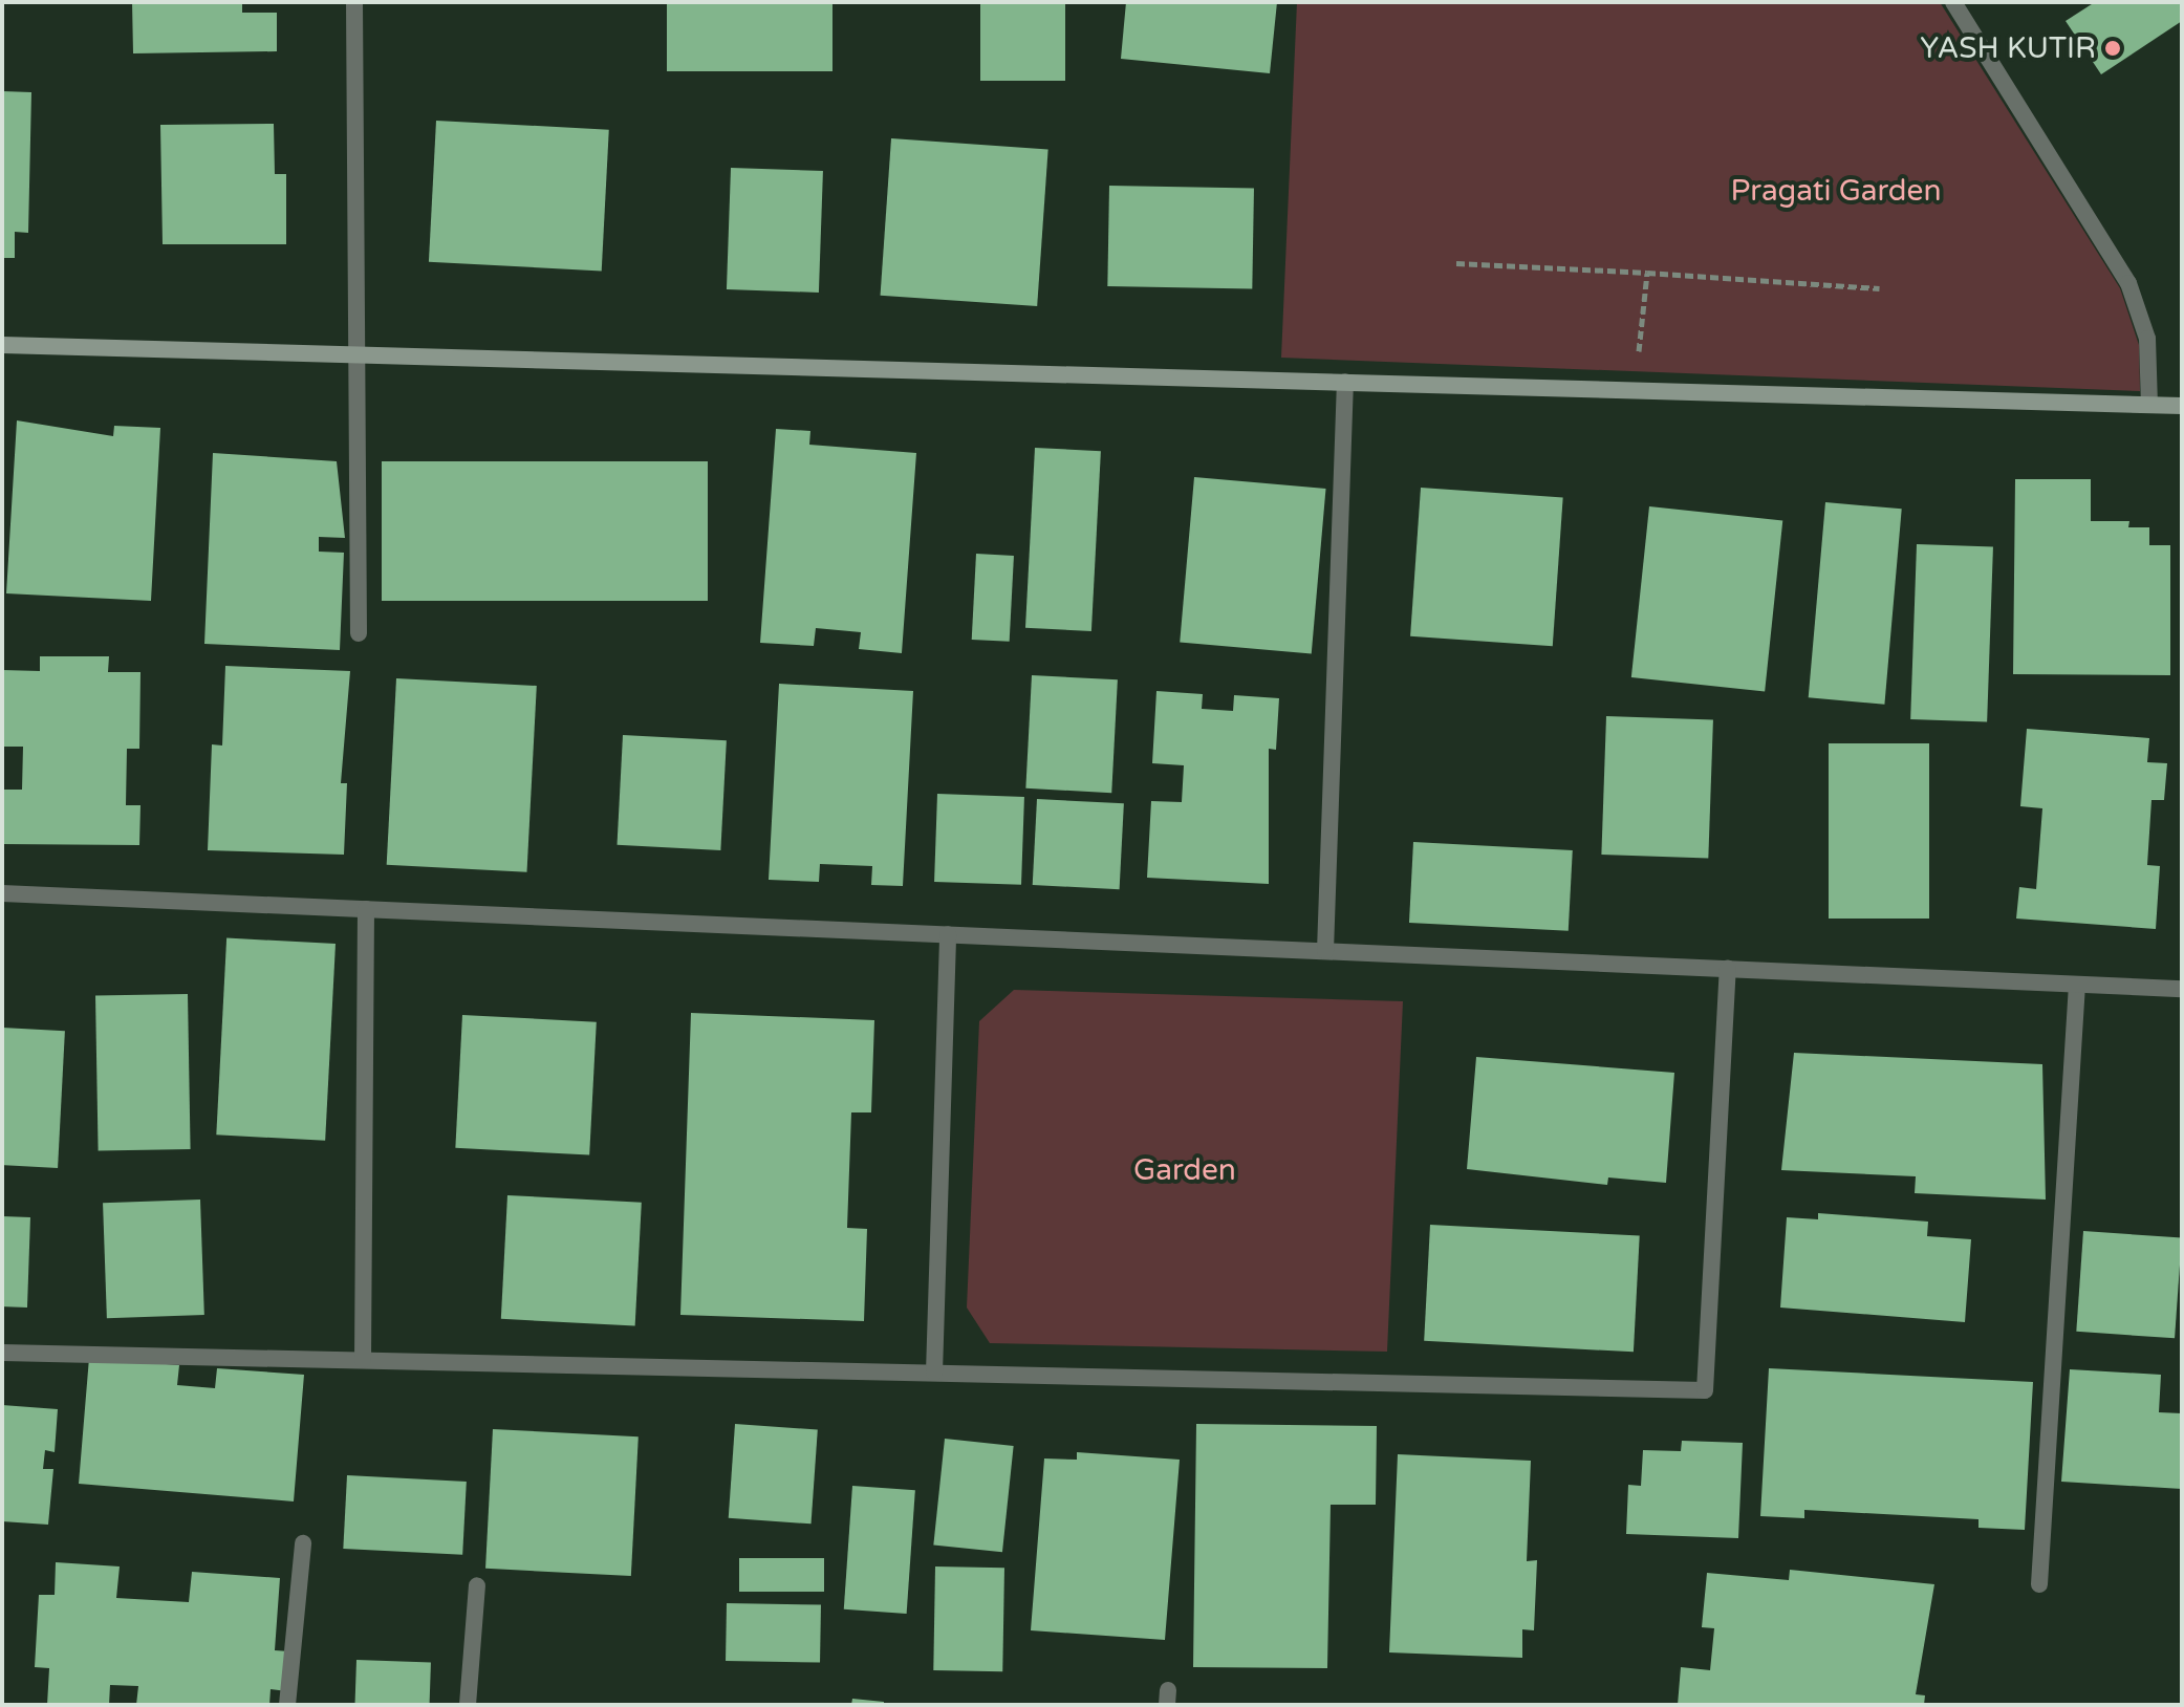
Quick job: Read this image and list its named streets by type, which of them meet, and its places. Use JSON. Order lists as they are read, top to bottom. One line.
{"parks":["Pragati Garden","Garden"],"places":["YASH KUTIR"]}
